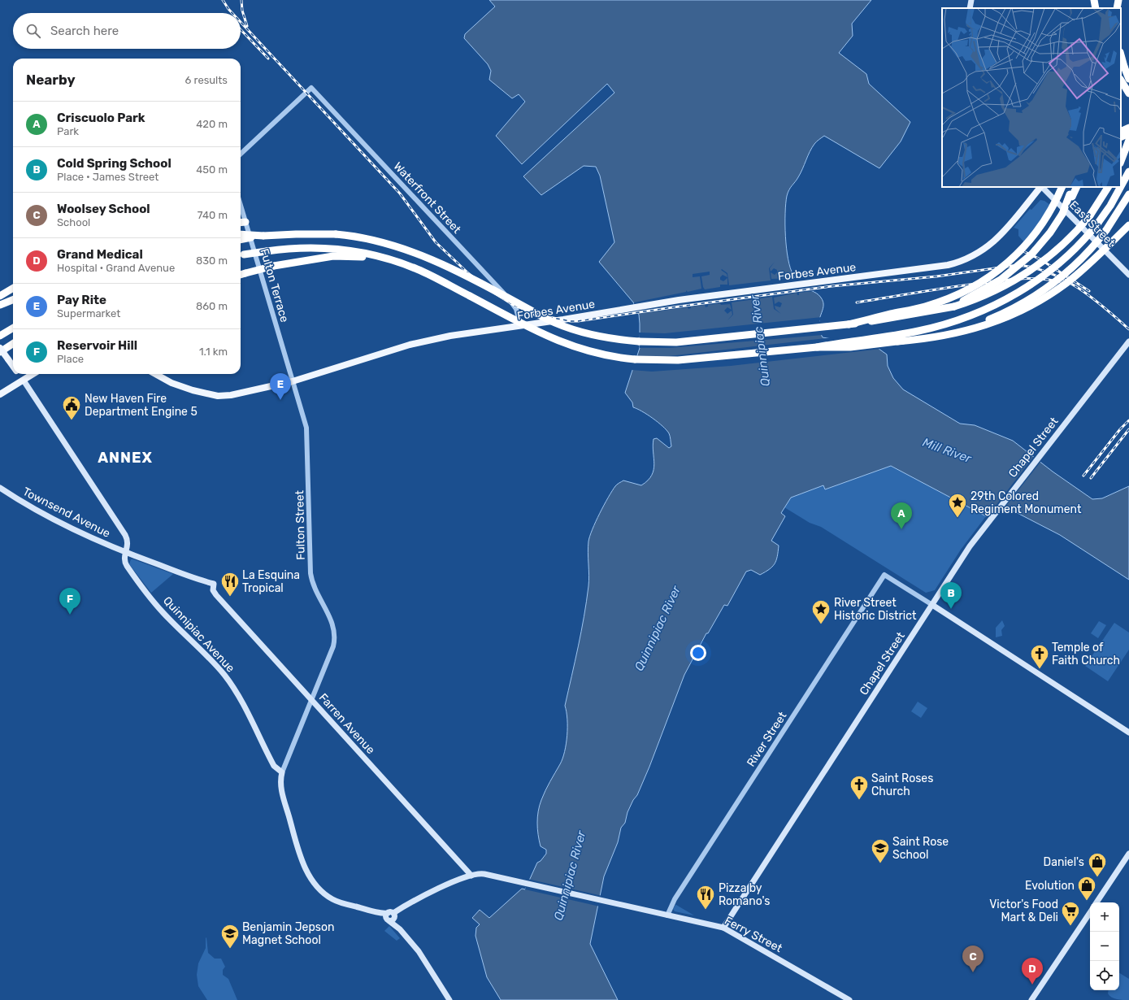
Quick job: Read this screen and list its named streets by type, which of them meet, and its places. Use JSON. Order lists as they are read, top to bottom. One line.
{"streets":{"main road":["East Street","Forbes Avenue","Chapel Street","Townsend Avenue","Quinnipiac Avenue","Farren Avenue","Ferry Street"],"street":["Waterfront Street","Fulton Terrace","Fulton Street","River Street"]},"crossings":[["Waterfront Street","Forbes Avenue"],["Forbes Avenue","Fulton Terrace"],["Forbes Avenue","Fulton Street"],["Fulton Terrace","Fulton Street"],["Chapel Street","River Street"],["Chapel Street","Ferry Street"],["Townsend Avenue","Quinnipiac Avenue"],["Townsend Avenue","Farren Avenue"],["Fulton Street","Quinnipiac Avenue"],["Fulton Street","Farren Avenue"],["Farren Avenue","Ferry Street"],["River Street","Ferry Street"]],"districts":["ANNEX"],"water":["Quinnipiac River","Mill River"],"places":{"public building":["New Haven Fire Department Engine 5"],"place":["29th Colored Regiment Monument","River Street Historic District"],"restaurant":["La Esquina Tropical","Pizza by Romano's"],"church":["Temple of Faith Church","Saint Roses Church"],"school or university":["Saint Rose School","Benjamin Jepson Magnet School"],"shop":["Daniel's","Evolution"],"supermarket":["Victor's Food Mart & Deli"]},"page":{"search":"Search here","heading":["Nearby","6 results"],"list":[{"mark":"A","name":"Criscuolo Park","note":"Park","value":"420 m"},{"mark":"B","name":"Cold Spring School","note":"Place · James Street","value":"450 m"},{"mark":"C","name":"Woolsey School","note":"School","value":"740 m"},{"mark":"D","name":"Grand Medical","note":"Hospital · Grand Avenue","value":"830 m"},{"mark":"E","name":"Pay Rite","note":"Supermarket","value":"860 m"},{"mark":"F","name":"Reservoir Hill","note":"Place","value":"1.1 km"}],"pins":["E","A","B","F","C","D"],"map_buttons":["+","−"]}}
